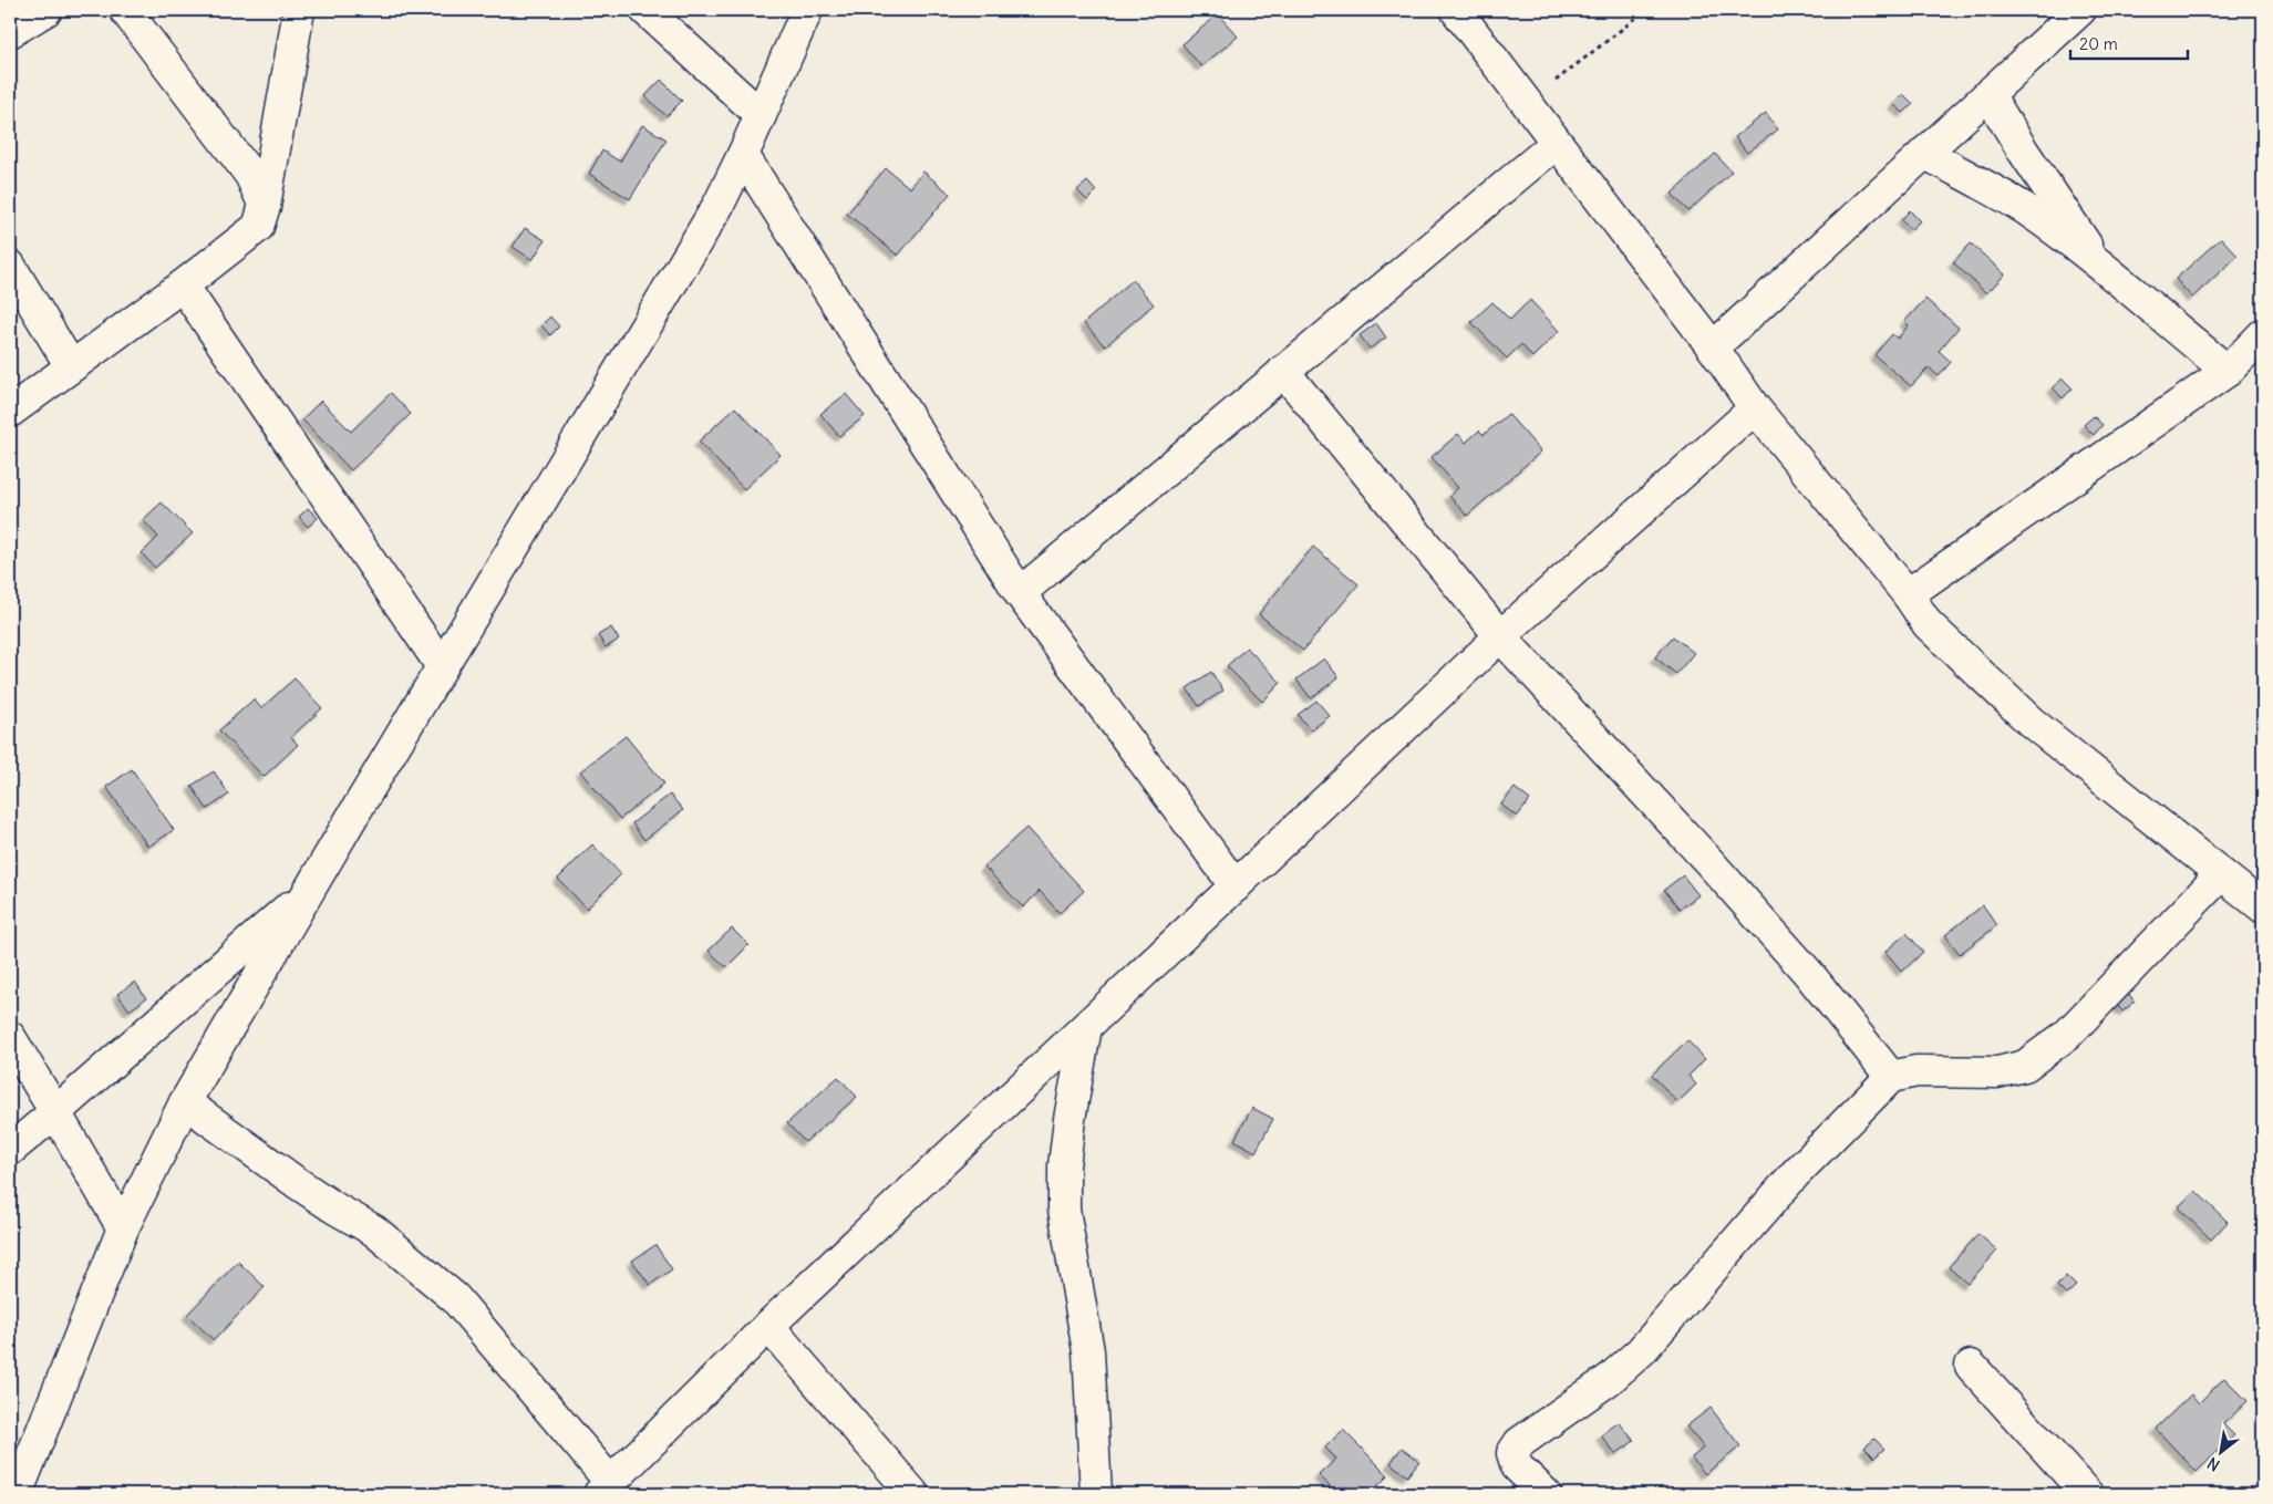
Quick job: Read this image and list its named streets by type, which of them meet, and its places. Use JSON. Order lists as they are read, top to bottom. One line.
{"scale_bar":"20 m","north":"bottom left"}
